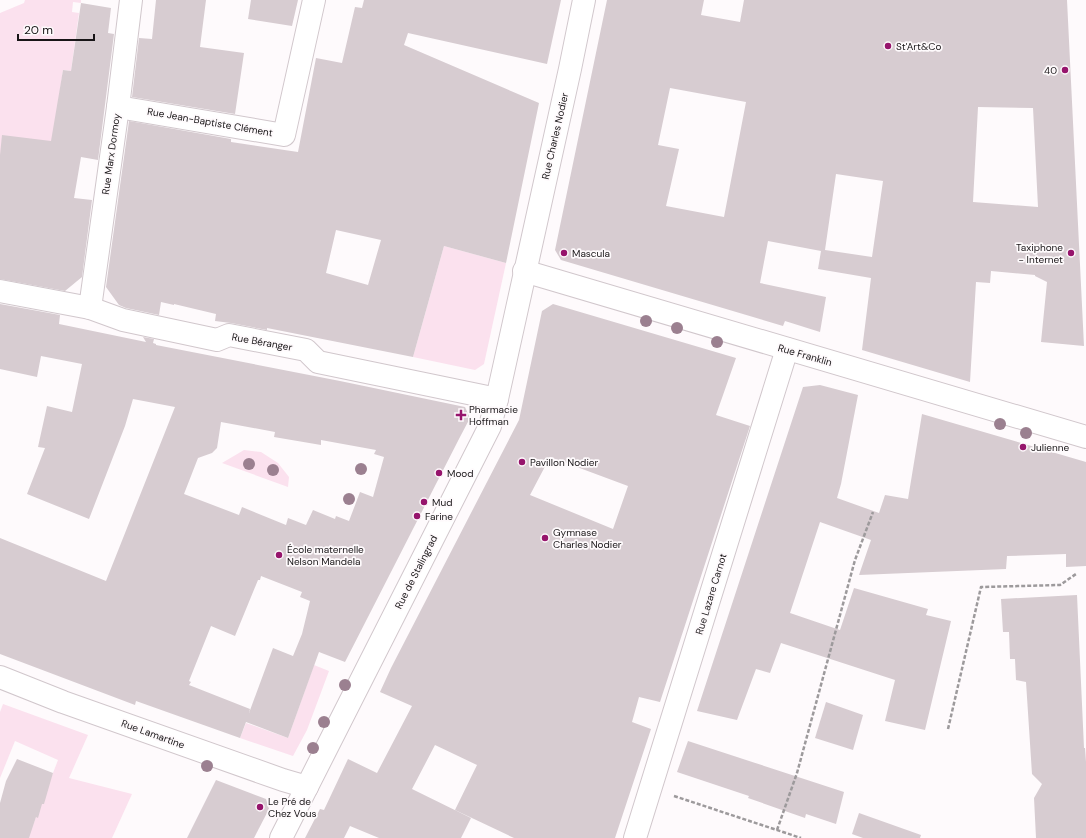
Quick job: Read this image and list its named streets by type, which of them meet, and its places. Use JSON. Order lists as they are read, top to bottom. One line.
{"streets":{"street":["Rue Jean-Baptiste Clément","Rue Charles Nodier","Rue Marx Dormoy","Rue Béranger","Rue Franklin","Rue de Stalingrad","Rue Lazare Carnot","Rue Lamartine"]},"crossings":[["Rue Jean-Baptiste Clément","Rue Marx Dormoy"],["Rue Charles Nodier","Rue Franklin"],["Rue Charles Nodier","Rue de Stalingrad"],["Rue Marx Dormoy","Rue Béranger"],["Rue Béranger","Rue de Stalingrad"],["Rue Franklin","Rue de Stalingrad"],["Rue Franklin","Rue Lazare Carnot"],["Rue de Stalingrad","Rue Lamartine"]],"places":{"other":["St'Art&Co","40","Mascula","Taxiphone - Internet","Julienne","Pavillon Nodier","Mood","Mud","Farine","Gymnase Charles Nodier","École maternelle Nelson Mandela","Le Pré de Chez Vous"],"health":["Pharmacie Hoffman"]},"scale_bar":"20 m"}
